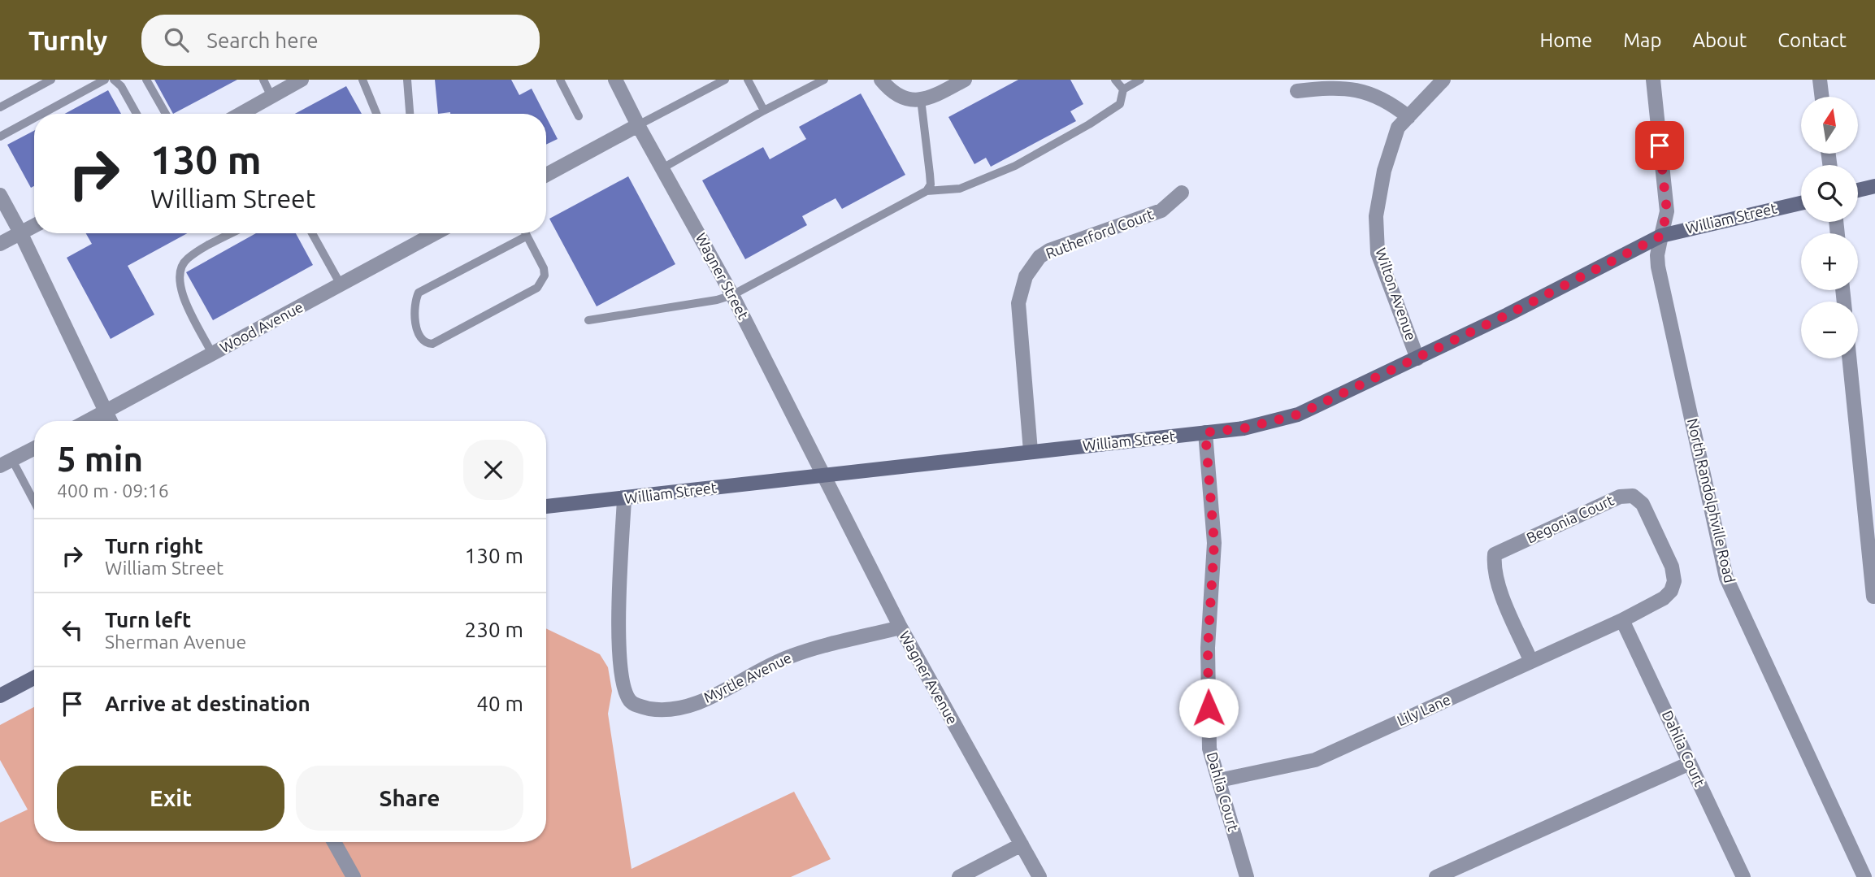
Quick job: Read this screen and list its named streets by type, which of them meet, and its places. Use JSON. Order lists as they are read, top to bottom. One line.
{"streets":{"main road":["William Street"],"street":["Rutherford Court","Wagner Street","Wilton Avenue","Wood Avenue","North Randolphville Road","Begonia Court","Myrtle Avenue","Wagner Avenue","Lily Lane","Dahlia Court"]},"crossings":[["William Street","Rutherford Court"],["William Street","Wagner Street"],["William Street","Wilton Avenue"],["William Street","North Randolphville Road"],["William Street","Myrtle Avenue"],["William Street","Wagner Avenue"],["William Street","Dahlia Court"],["Wagner Street","Wagner Avenue"],["Begonia Court","Lily Lane"],["Begonia Court","Dahlia Court"],["Myrtle Avenue","Wagner Avenue"],["Lily Lane","Dahlia Court"]],"north":"top","page":{"header":"Turnly","search":"Search here","nav":["Home","Map","About","Contact"],"map_buttons":["+","−"],"turn":["130 m","William Street"],"heading":["5 min","400 m · 09:16"],"list":[{"name":"Turn right","note":"William Street","value":"130 m"},{"name":"Turn left","note":"Sherman Avenue","value":"230 m"},{"name":"Arrive at destination","value":"40 m"}],"buttons":["Exit","Share"]}}
